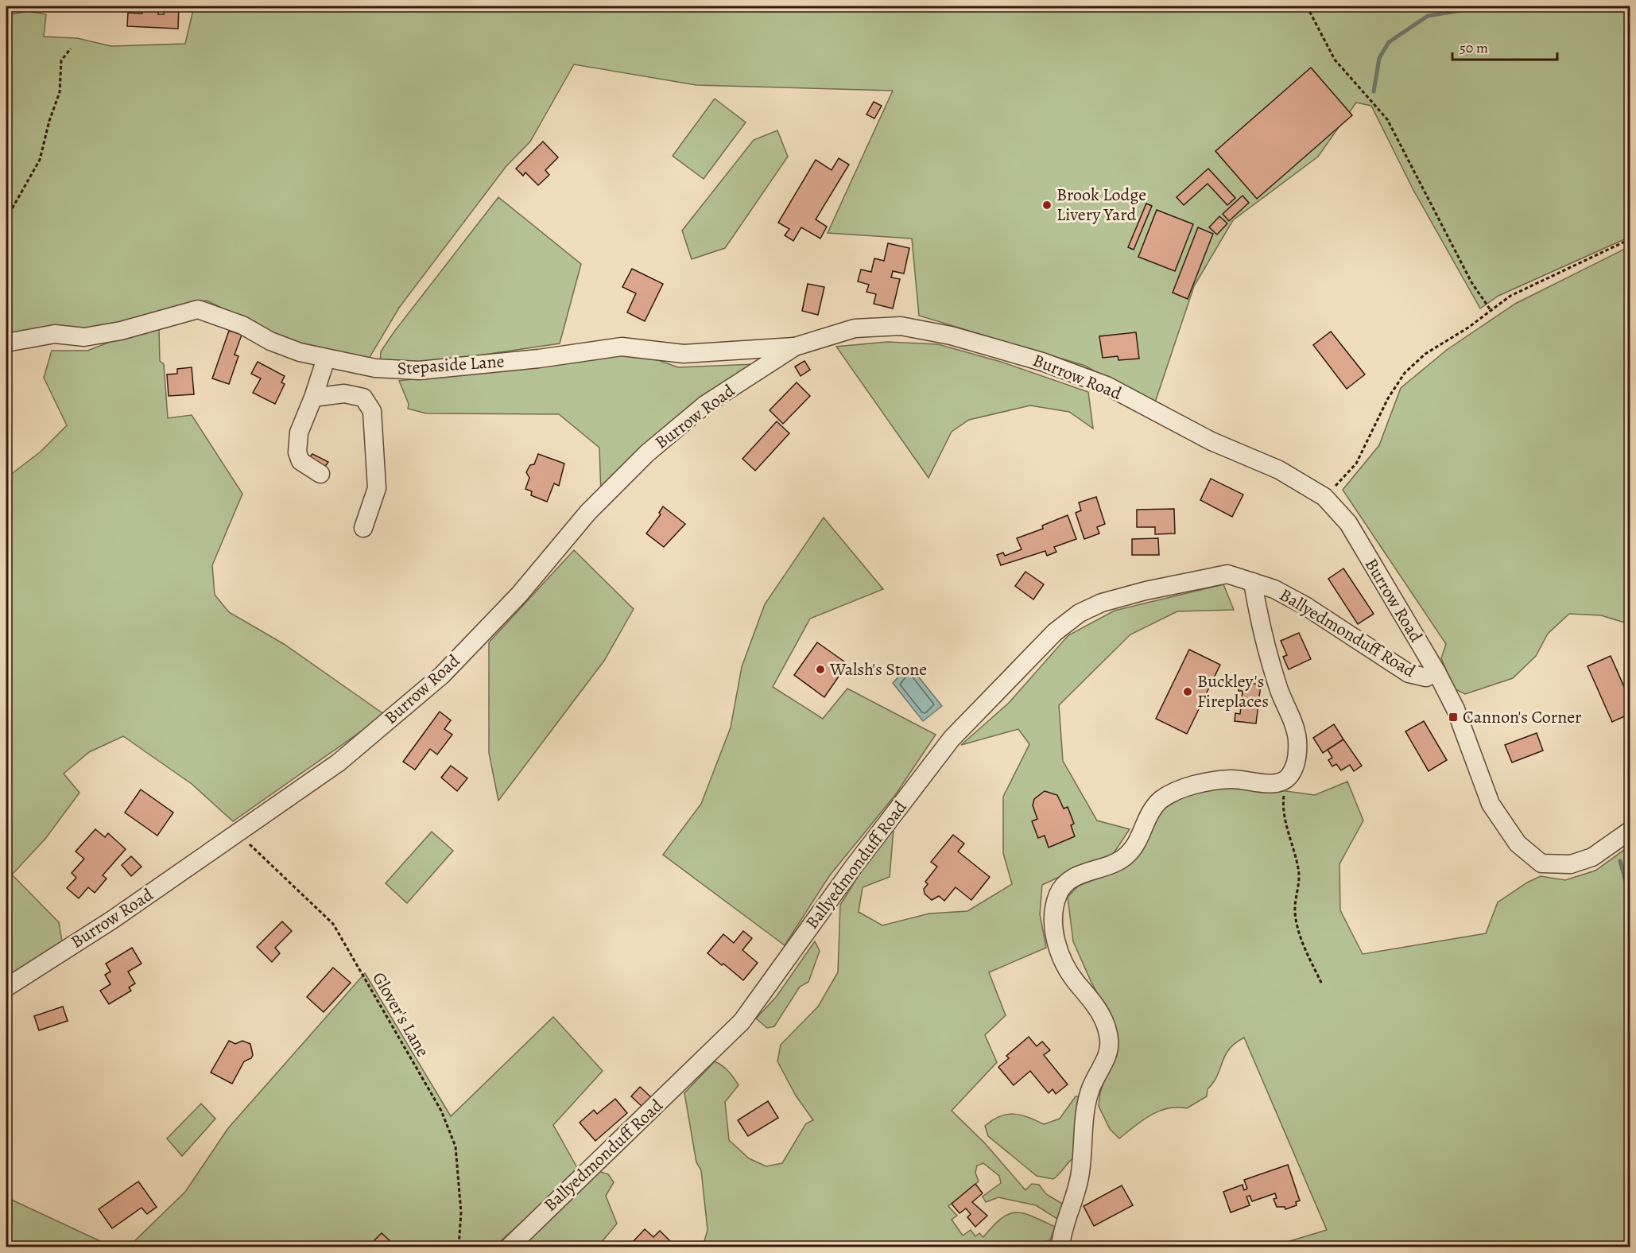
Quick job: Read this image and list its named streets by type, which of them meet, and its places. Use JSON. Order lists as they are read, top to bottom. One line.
{"streets":{"street":["Stepaside Lane","Burrow Road","Ballyedmonduff Road"],"path":["Glover's Lane"]},"crossings":[["Stepaside Lane","Burrow Road"],["Burrow Road","Ballyedmonduff Road"],["Burrow Road","Glover's Lane"]],"places":{"other":["Brook Lodge Livery Yard","Walsh's Stone","Buckley's Fireplaces"],"transit":["Cannon's Corner"]},"scale_bar":"50 m"}
